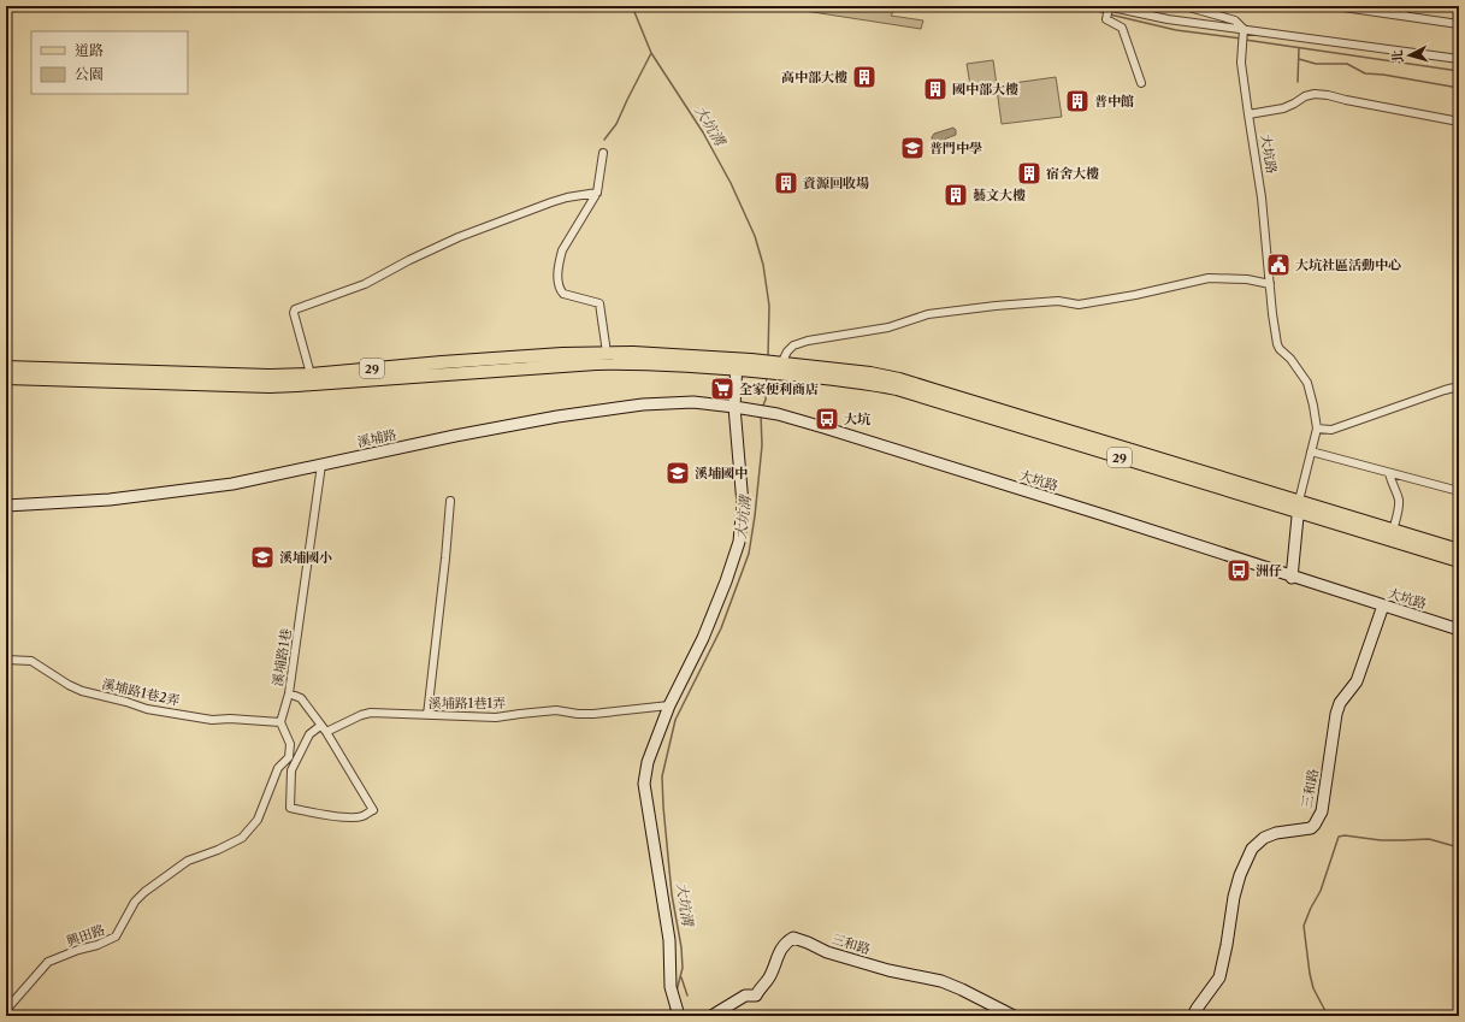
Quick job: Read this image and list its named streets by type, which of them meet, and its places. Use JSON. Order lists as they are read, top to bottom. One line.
{"streets":{"main road":["29"],"street":["大坑路","溪埔路","溪埔路1巷","溪埔路1巷2弄","溪埔路1巷1弄","三和路","興田路"]},"crossings":[["大坑路","29"],["大坑路","溪埔路"],["大坑路","三和路"],["溪埔路","溪埔路1巷"],["溪埔路1巷","溪埔路1巷2弄"],["溪埔路1巷","興田路"],["溪埔路1巷2弄","興田路"]],"water":["大坑溝"],"places":{"building":["高中部大樓","國中部大樓","普中館","宿舍大樓","資源回收場","藝文大樓"],"school or university":["普門中學","溪埔國中","溪埔國小"],"public building":["大坑社區活動中心"],"supermarket":["全家便利商店"],"bus stop":["大坑","洲仔"]},"legend":["道路","公園"],"north":"left"}
